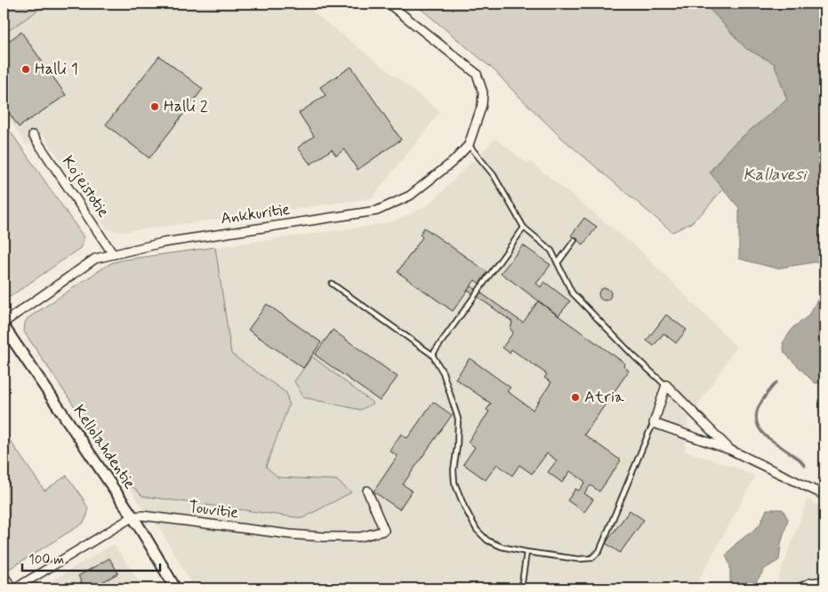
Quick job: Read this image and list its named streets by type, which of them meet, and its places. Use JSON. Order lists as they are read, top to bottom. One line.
{"streets":{"street":["Kojeistotie","Ankkuritie","Kellolahdentie","Touvitie"]},"crossings":[["Kojeistotie","Ankkuritie"],["Ankkuritie","Kellolahdentie"],["Kellolahdentie","Touvitie"]],"water":["Kallavesi"],"places":["Halli 1","Halli 2","Atria"],"scale_bar":"100 m"}
